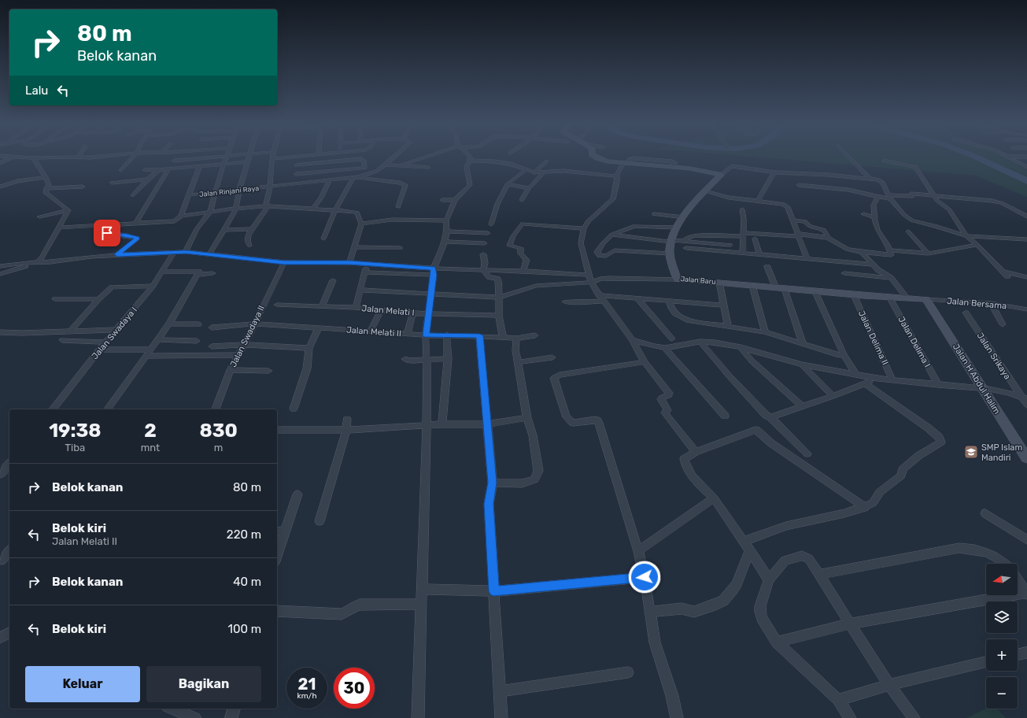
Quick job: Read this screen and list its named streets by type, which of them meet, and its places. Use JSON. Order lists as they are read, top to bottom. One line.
{"streets":{"street":["Jalan Rinjani Raya","Jalan Baru","Jalan Bersama","Jalan Melati I","Jalan Melati II","Jalan Swadaya I","Jalan Swadaya II","Jalan Delima II","Jalan Delima I","Jalan Srikaya","Jalan H Abdul Halim"]},"crossings":[["Jalan Baru","Jalan Bersama"],["Jalan Baru","Jalan Delima II"],["Jalan Baru","Jalan Delima I"],["Jalan Baru","Jalan H Abdul Halim"],["Jalan Bersama","Jalan H Abdul Halim"],["Jalan Melati II","Jalan Swadaya II"]],"places":{"school or university":["SMP Islam Mandiri"]},"north":"left","page":{"turn":["80 m","Belok kanan"],"then":"Lalu","eta":["19:38","Tiba","2","mnt","830","m"],"list":[{"name":"Belok kanan","value":"80 m"},{"name":"Belok kiri","note":"Jalan Melati II","value":"220 m"},{"name":"Belok kanan","value":"40 m"},{"name":"Belok kiri","value":"100 m"}],"map_buttons":["+","−"],"buttons":["Keluar","Bagikan"],"speed":"21 km/h","limit":"30"}}
